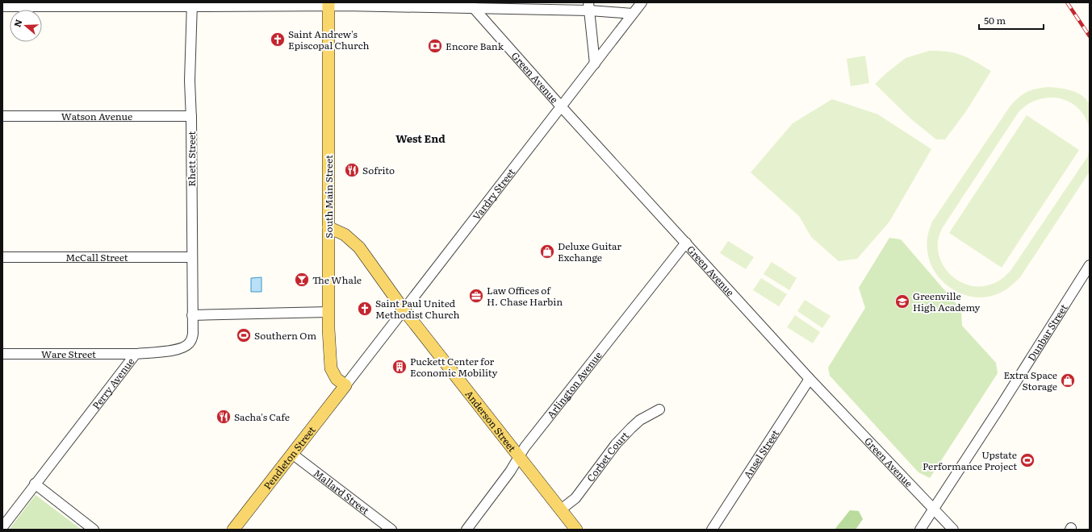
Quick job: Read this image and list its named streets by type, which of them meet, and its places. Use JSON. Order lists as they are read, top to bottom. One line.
{"streets":{"main road":["South Main Street","Anderson Street","Pendleton Street"],"street":["Green Avenue","Watson Avenue","Rhett Street","Vardry Street","McCall Street","Dunbar Street","Ware Street","Perry Avenue","Arlington Avenue","Ansel Street","Corbet Court","Mallard Street"]},"crossings":[["Green Avenue","Vardry Street"],["Green Avenue","Dunbar Street"],["Green Avenue","Arlington Avenue"],["Green Avenue","Ansel Street"],["Watson Avenue","Rhett Street"],["Rhett Street","McCall Street"],["Rhett Street","Perry Avenue"],["Vardry Street","South Main Street"],["Vardry Street","Anderson Street"],["Vardry Street","Pendleton Street"],["South Main Street","Anderson Street"],["South Main Street","Pendleton Street"],["Ware Street","Perry Avenue"],["Arlington Avenue","Anderson Street"],["Anderson Street","Corbet Court"],["Pendleton Street","Mallard Street"]],"districts":["West End"],"places":{"church":["Saint Andrew's Episcopal Church","Saint Paul United Methodist Church"],"bank":["Encore Bank"],"restaurant":["Sofrito","Sacha's Cafe"],"shop":["Deluxe Guitar Exchange","Extra Space Storage"],"bar":["The Whale"],"office":["Law Offices of H. Chase Harbin"],"school or university":["Greenville High Academy"],"sports":["Southern Om","Upstate Performance Project"],"building":["Puckett Center for Economic Mobility"]},"scale_bar":"50 m","north":"left"}
